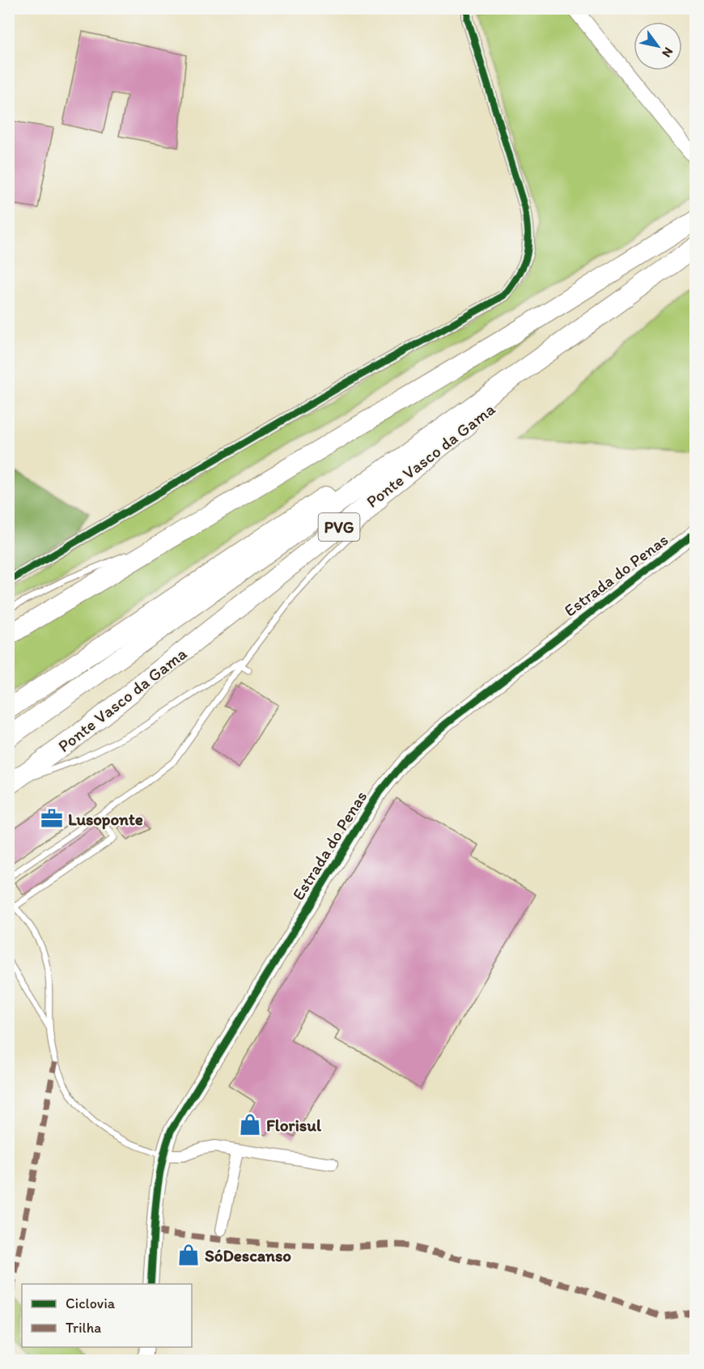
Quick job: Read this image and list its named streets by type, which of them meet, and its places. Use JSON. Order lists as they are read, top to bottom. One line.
{"streets":{"highway":["Ponte Vasco da Gama","PVG"],"street":["Estrada do Penas"]},"places":{"office":["Lusoponte"],"shop":["Florisul","SóDescanso"]},"legend":["Ciclovia","Trilha"],"north":"bottom right"}
